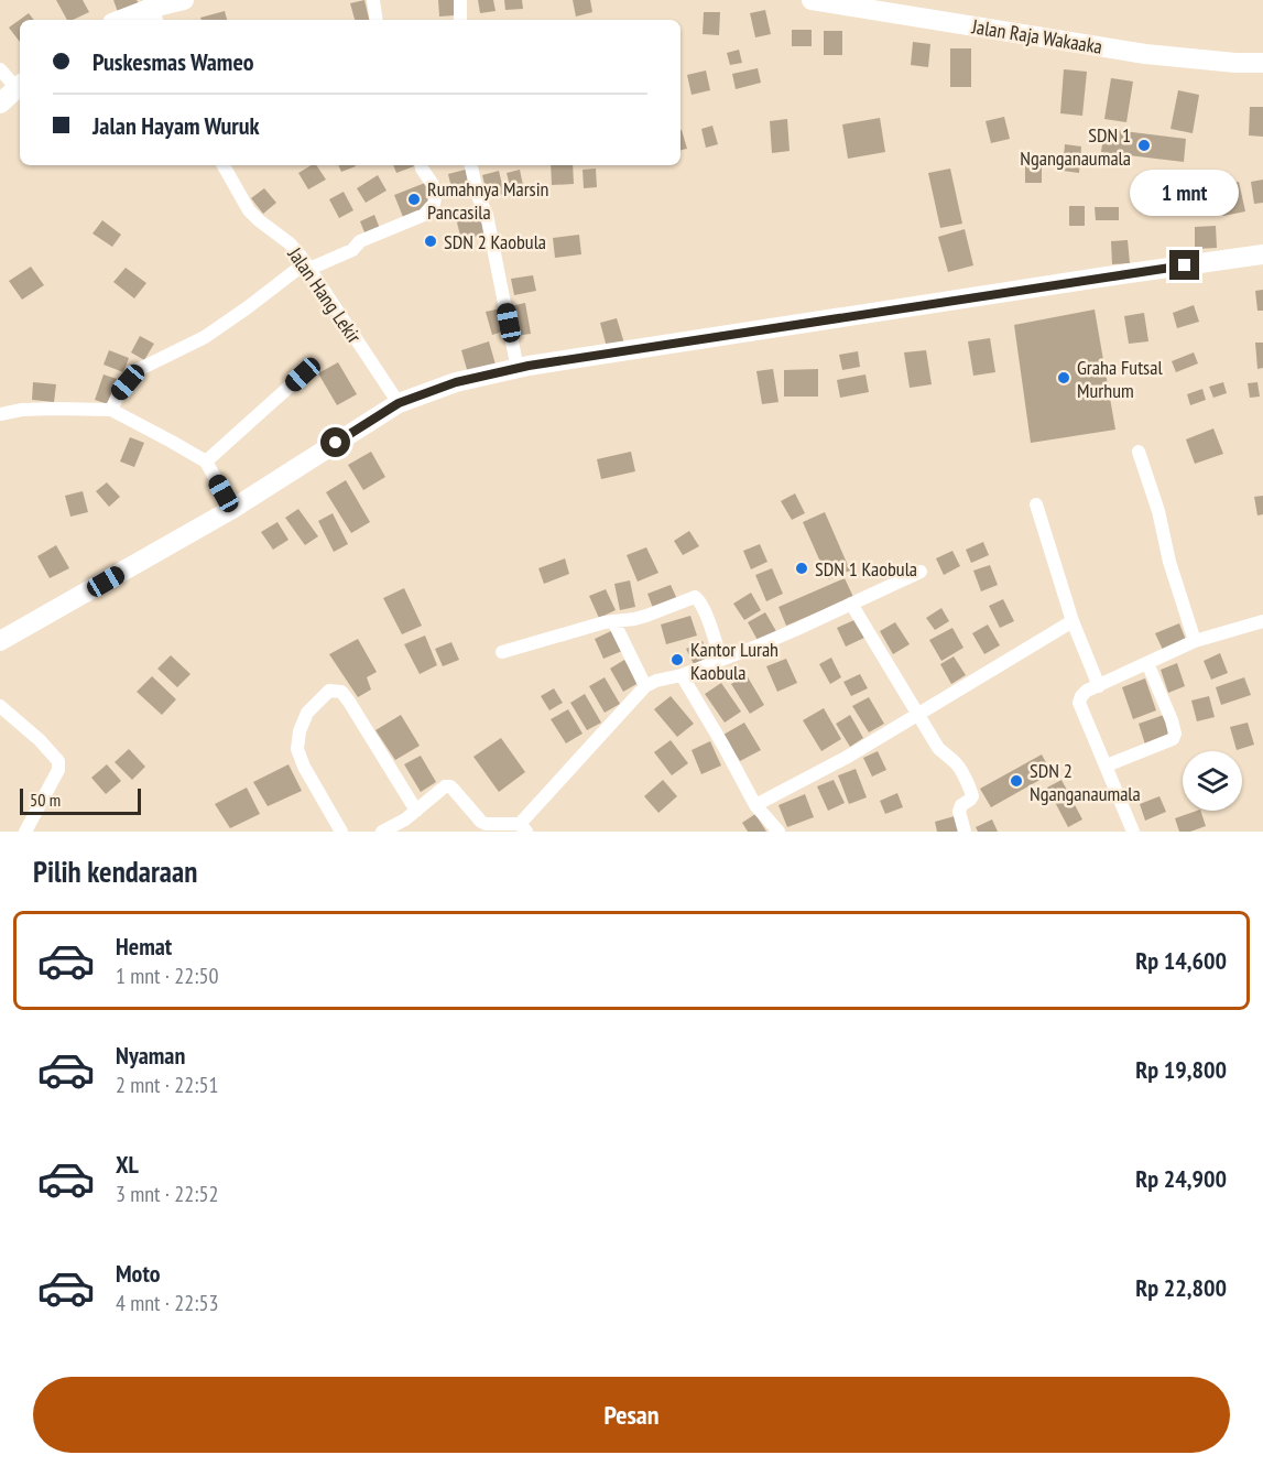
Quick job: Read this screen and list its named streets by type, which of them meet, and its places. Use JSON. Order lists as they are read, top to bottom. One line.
{"streets":{"street":["Jalan Raja Wakaaka","Jalan Hang Lekir"]},"places":["SDN 1 Nganganaumala","Rumahnya Marsin Pancasila","SDN 2 Kaobula","Graha Futsal Murhum","SDN 1 Kaobula","Kantor Lurah Kaobula","SDN 2 Nganganaumala"],"scale_bar":"50 m","page":{"banner":["Puskesmas Wameo","Jalan Hayam Wuruk"],"bubble":"1 mnt","scale":"50 m","heading":"Pilih kendaraan","list":[{"name":"Hemat","note":"1 mnt · 22:50","value":"Rp 14,600"},{"name":"Nyaman","note":"2 mnt · 22:51","value":"Rp 19,800"},{"name":"XL","note":"3 mnt · 22:52","value":"Rp 24,900"},{"name":"Moto","note":"4 mnt · 22:53","value":"Rp 22,800"}],"buttons":"Pesan"}}
